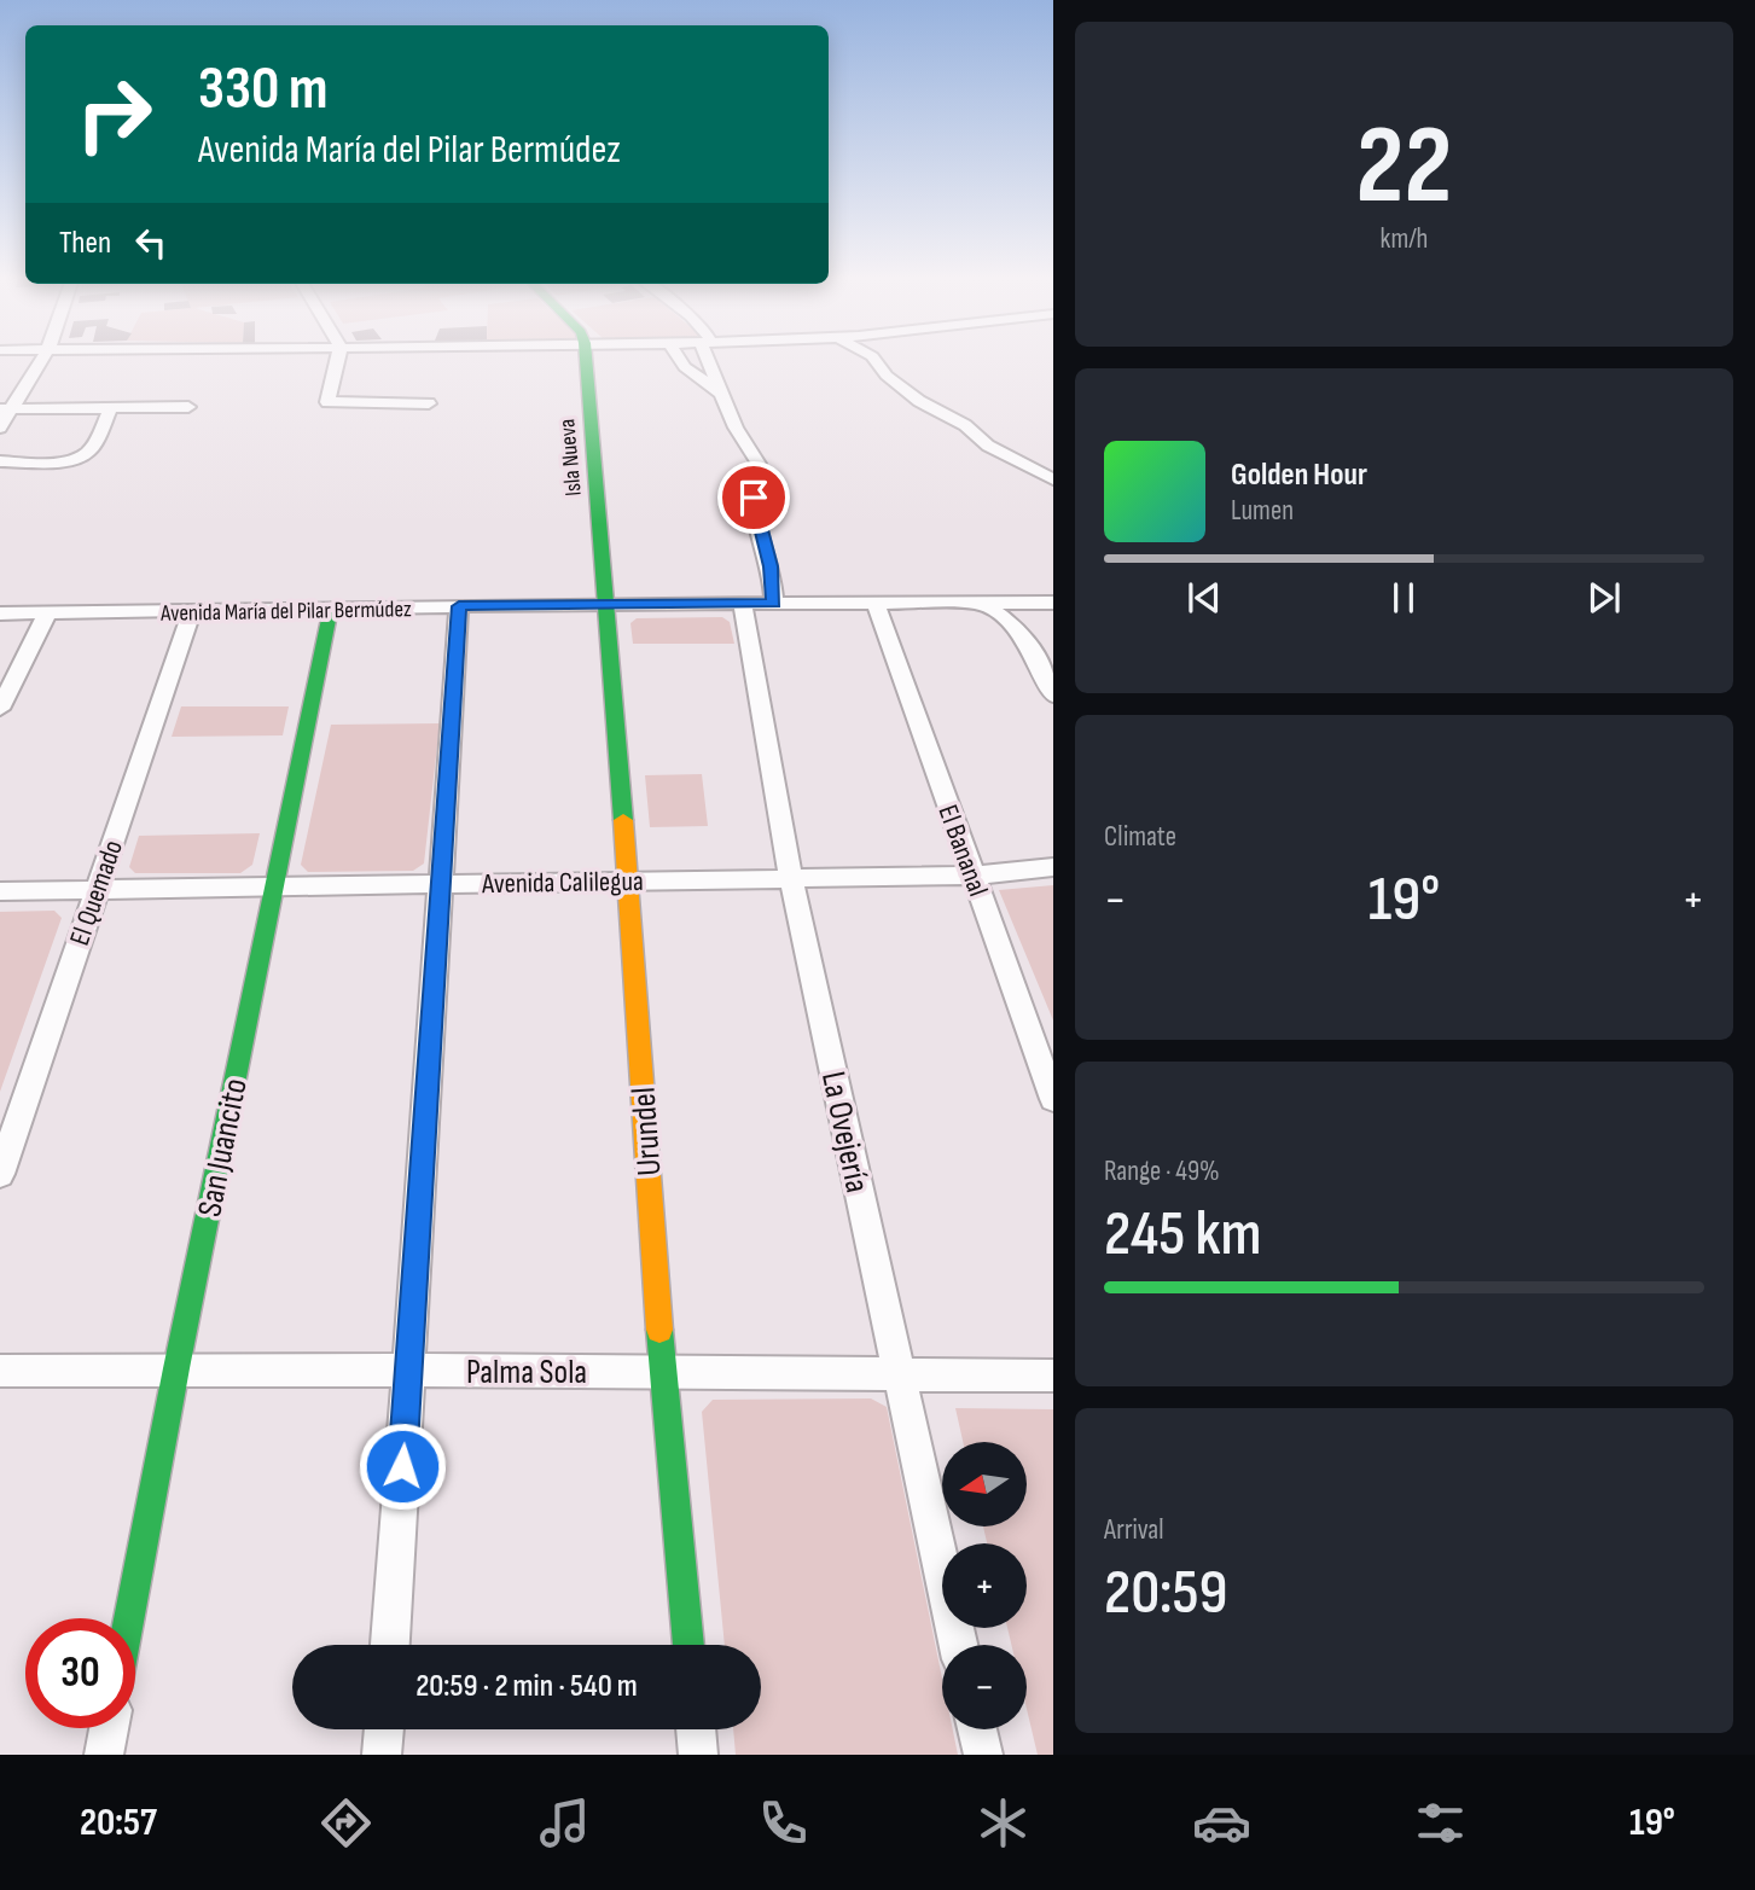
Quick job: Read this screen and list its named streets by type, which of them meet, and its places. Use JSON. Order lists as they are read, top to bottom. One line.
{"streets":{"street":["Isla Nueva","Avenida María del Pilar Bermúdez","El Bananal","Avenida Calilegua","El Quemado","Urundel","La Ovejería","San Juancito","Palma Sola"]},"crossings":[["Isla Nueva","Avenida María del Pilar Bermúdez"],["Isla Nueva","Urundel"],["Avenida María del Pilar Bermúdez","El Bananal"],["Avenida María del Pilar Bermúdez","El Quemado"],["Avenida María del Pilar Bermúdez","Urundel"],["Avenida María del Pilar Bermúdez","La Ovejería"],["Avenida María del Pilar Bermúdez","San Juancito"],["El Bananal","Avenida Calilegua"],["Avenida Calilegua","El Quemado"],["Avenida Calilegua","Urundel"],["Avenida Calilegua","La Ovejería"],["Avenida Calilegua","San Juancito"],["Urundel","Palma Sola"],["La Ovejería","Palma Sola"],["San Juancito","Palma Sola"]],"north":"left","page":{"tile":[["22","km/h"],"Climate",["Range · 49%","245 km"],["Arrival","20:59"]],"turn":["330 m","Avenida María del Pilar Bermúdez"],"then":"Then","song":["Golden Hour","Lumen"],"heat":["−","19°","+"],"map_buttons":["+","−"],"limit":"30","trip":"20:59 · 2 min · 540 m","tabs":["20:57","19°"]}}
